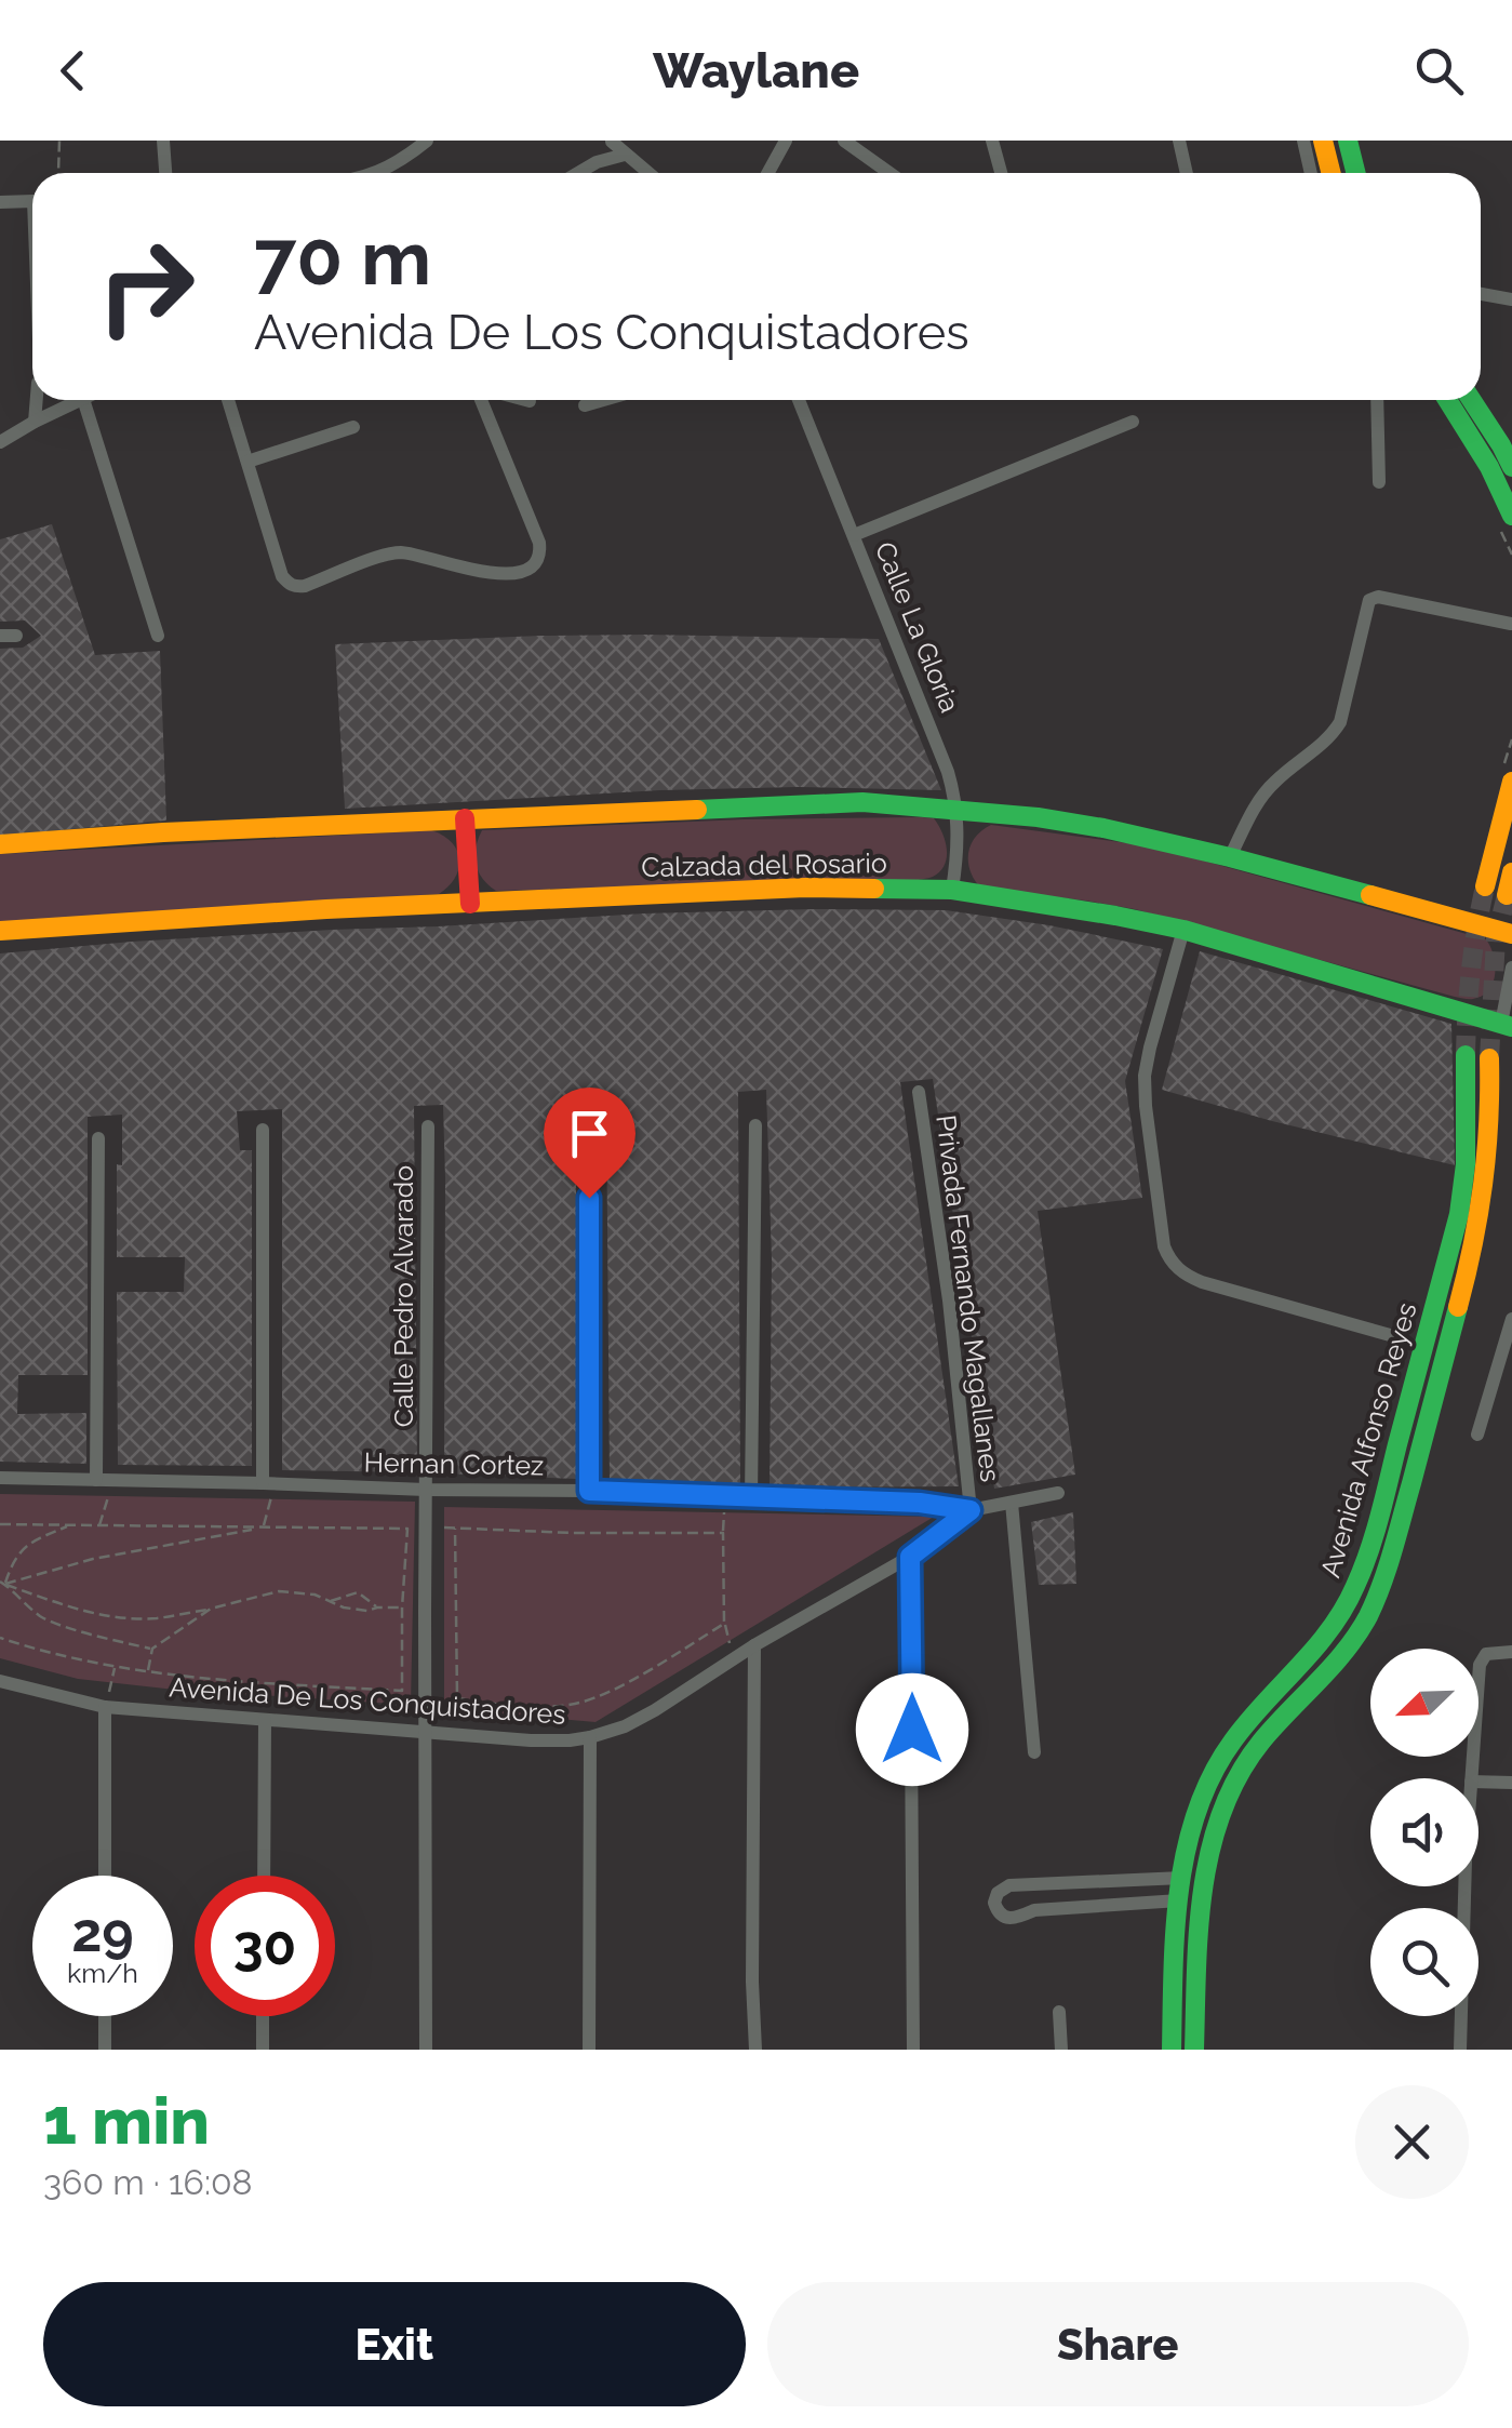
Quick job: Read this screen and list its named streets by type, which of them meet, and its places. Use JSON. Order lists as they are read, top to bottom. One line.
{"streets":{"street":["Calle La Gloria","Calzada del Rosario","Calle Pedro Alvarado","Privada Fernando Magallanes","Avenida Alfonso Reyes","Hernan Cortez","Avenida De Los Conquistadores"]},"crossings":[["Calle La Gloria","Calzada del Rosario"],["Calle Pedro Alvarado","Hernan Cortez"],["Calle Pedro Alvarado","Avenida De Los Conquistadores"],["Privada Fernando Magallanes","Hernan Cortez"],["Privada Fernando Magallanes","Avenida De Los Conquistadores"],["Hernan Cortez","Avenida De Los Conquistadores"]],"north":"bottom left","page":{"header":"Waylane","turn":["70 m","Avenida De Los Conquistadores"],"speed":"29 km/h","limit":"30","heading":["1 min","360 m · 16:08"],"buttons":["Exit","Share"]}}
